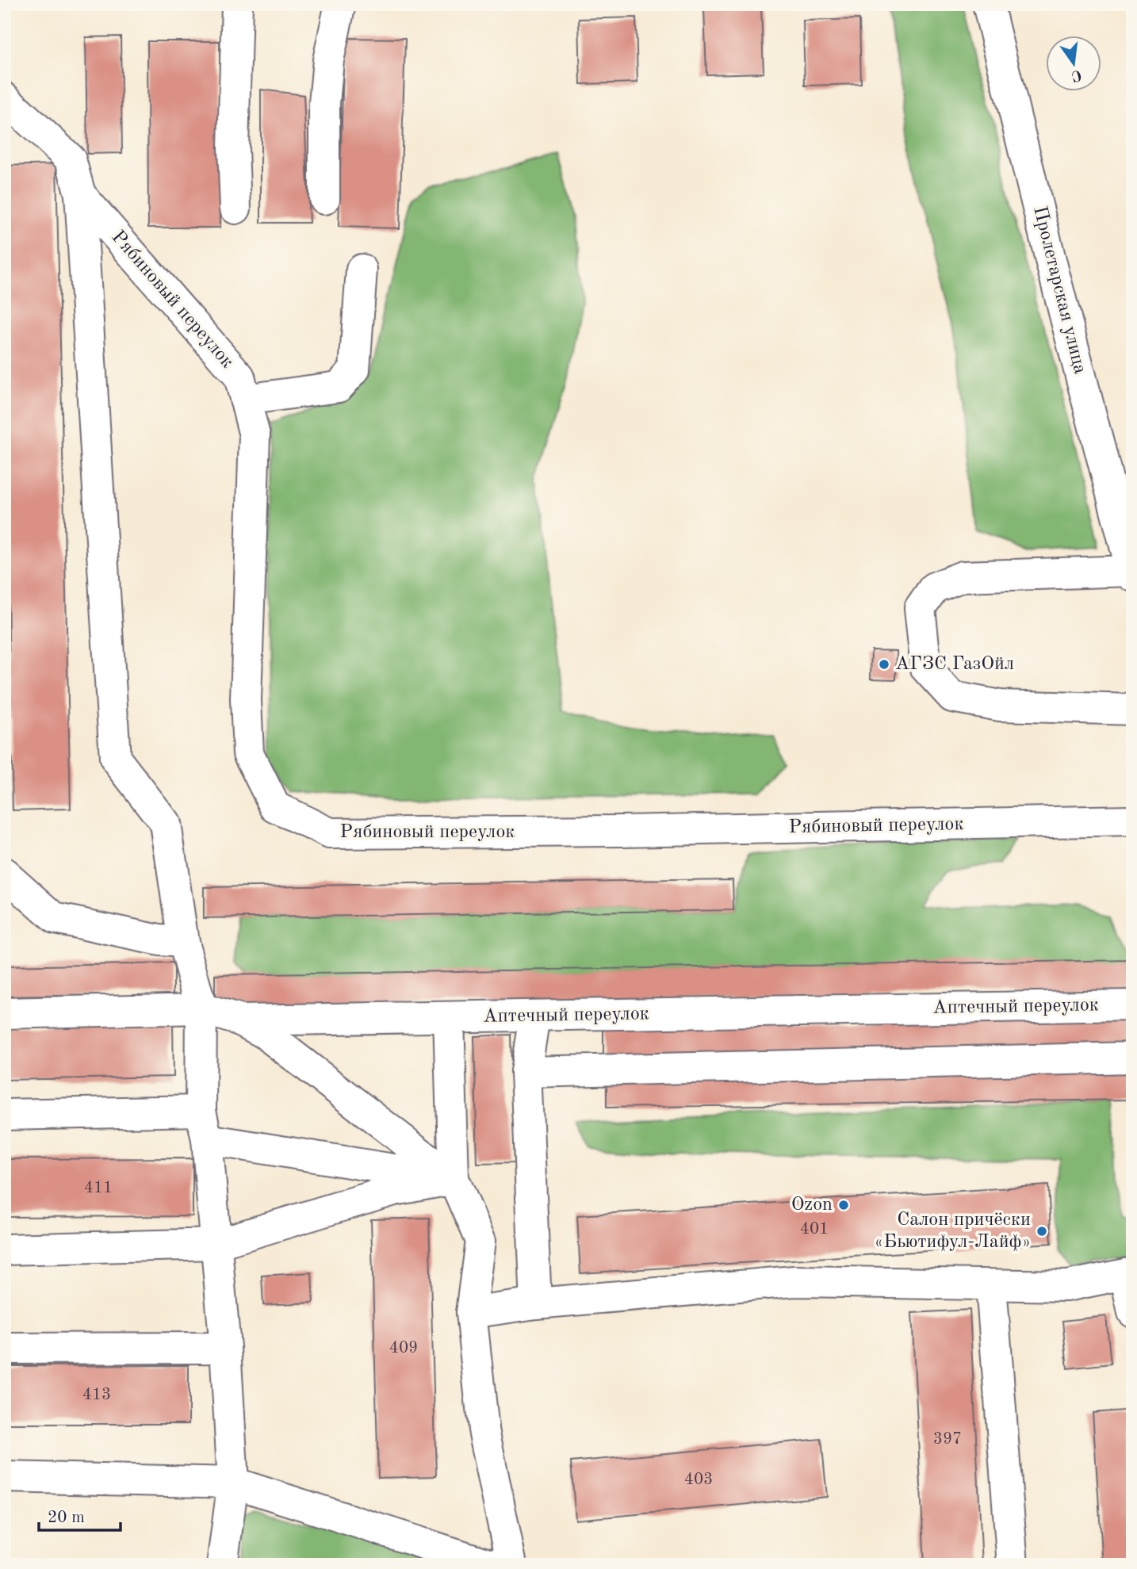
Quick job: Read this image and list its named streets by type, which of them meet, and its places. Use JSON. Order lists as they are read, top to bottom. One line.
{"streets":{"street":["Пролетарская улица","Рябиновый переулок","Аптечный переулок"]},"places":["АГЗС ГазОйл","Ozon","Салон причёски «Бьютифул-Лайф»"],"house_numbers":["411","401","409","413","397","403"],"scale_bar":"20 m","north":"bottom"}
